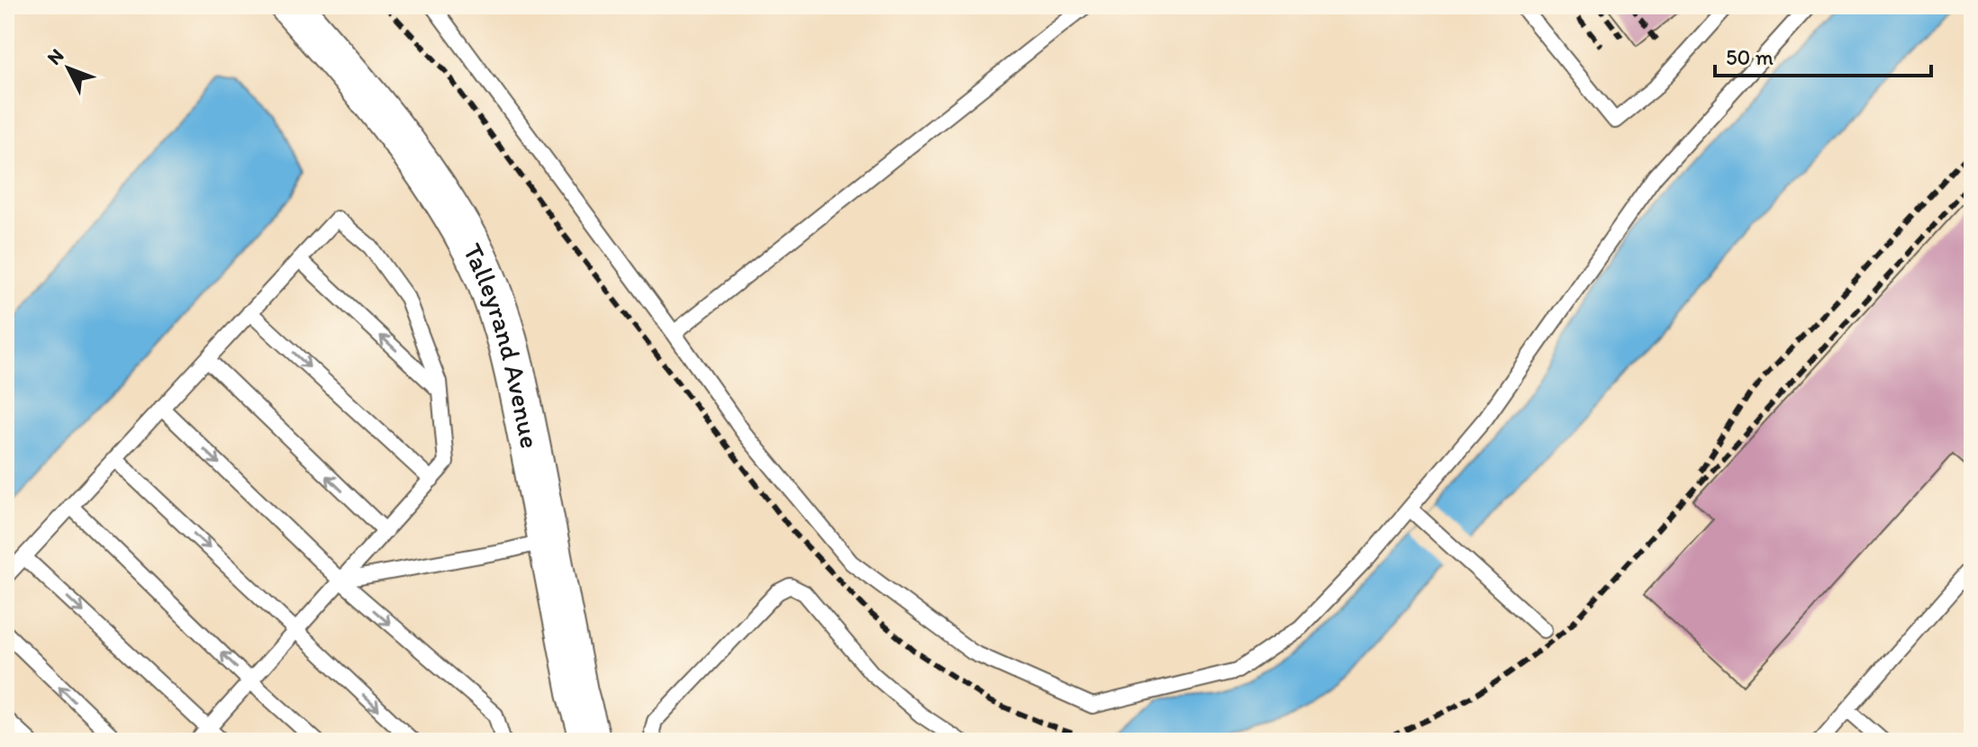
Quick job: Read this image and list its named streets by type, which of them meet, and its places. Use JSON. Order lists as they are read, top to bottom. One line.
{"streets":{"street":["Talleyrand Avenue"]},"scale_bar":"50 m","north":"top left"}
